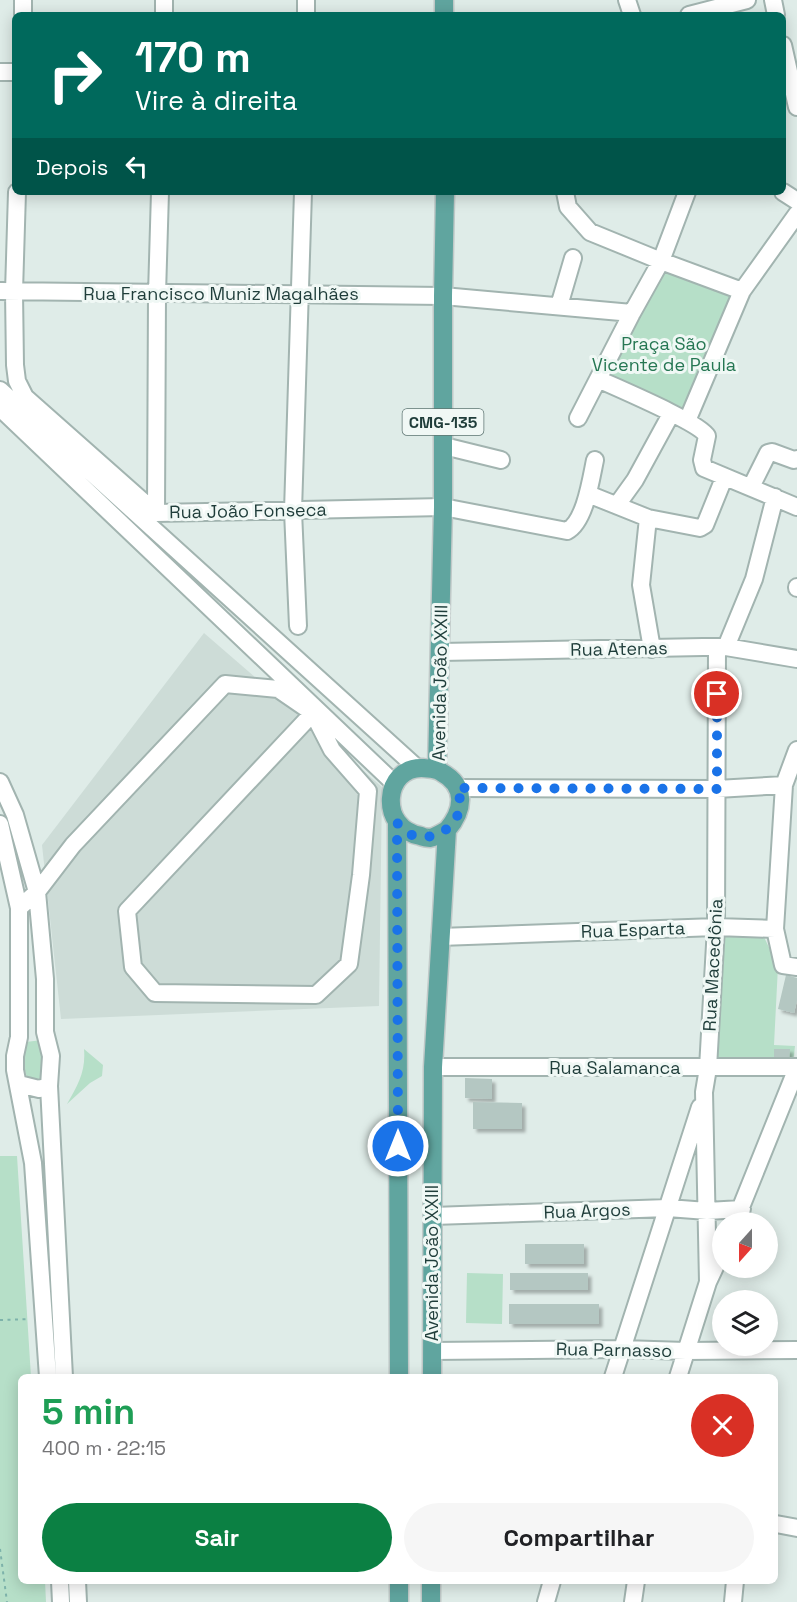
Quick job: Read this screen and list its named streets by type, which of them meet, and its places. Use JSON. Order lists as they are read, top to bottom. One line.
{"streets":{"main road":["CMG-135","Avenida João XXIII"],"street":["Rua Francisco Muniz Magalhães","Rua João Fonseca","Rua Atenas","Rua Esparta","Rua Macedônia","Rua Salamanca","Rua Argos","Rua Parnasso"]},"crossings":[["Rua Francisco Muniz Magalhães","Rua João Fonseca"],["Rua Francisco Muniz Magalhães","Avenida João XXIII"],["Rua João Fonseca","Avenida João XXIII"],["Rua Atenas","Avenida João XXIII"],["Rua Atenas","Rua Macedônia"],["Avenida João XXIII","Rua Esparta"],["Avenida João XXIII","Rua Salamanca"],["Avenida João XXIII","Rua Argos"],["Avenida João XXIII","Rua Parnasso"],["Rua Esparta","Rua Macedônia"],["Rua Macedônia","Rua Salamanca"],["Rua Macedônia","Rua Argos"]],"parks":["Praça São Vicente de Paula"],"north":"bottom","page":{"turn":["170 m","Vire à direita"],"then":"Depois","heading":["5 min","400 m · 22:15"],"buttons":["Sair","Compartilhar"]}}
